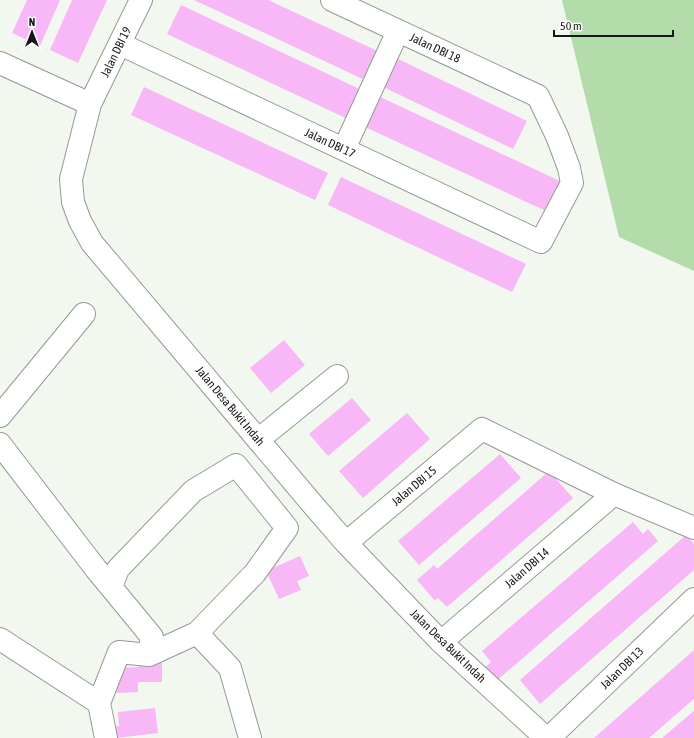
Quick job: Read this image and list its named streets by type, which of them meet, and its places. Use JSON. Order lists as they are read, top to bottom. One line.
{"streets":{"street":["Jalan DBI 18","Jalan DBI 19","Jalan DBI 17","Jalan Desa Bukit Indah","Jalan DBI 15","Jalan DBI 14","Jalan DBI 13"]},"crossings":[["Jalan DBI 18","Jalan DBI 17"],["Jalan DBI 19","Jalan DBI 17"],["Jalan DBI 19","Jalan Desa Bukit Indah"],["Jalan Desa Bukit Indah","Jalan DBI 15"],["Jalan Desa Bukit Indah","Jalan DBI 14"],["Jalan DBI 15","Jalan DBI 14"]],"scale_bar":"50 m","north":"top"}
